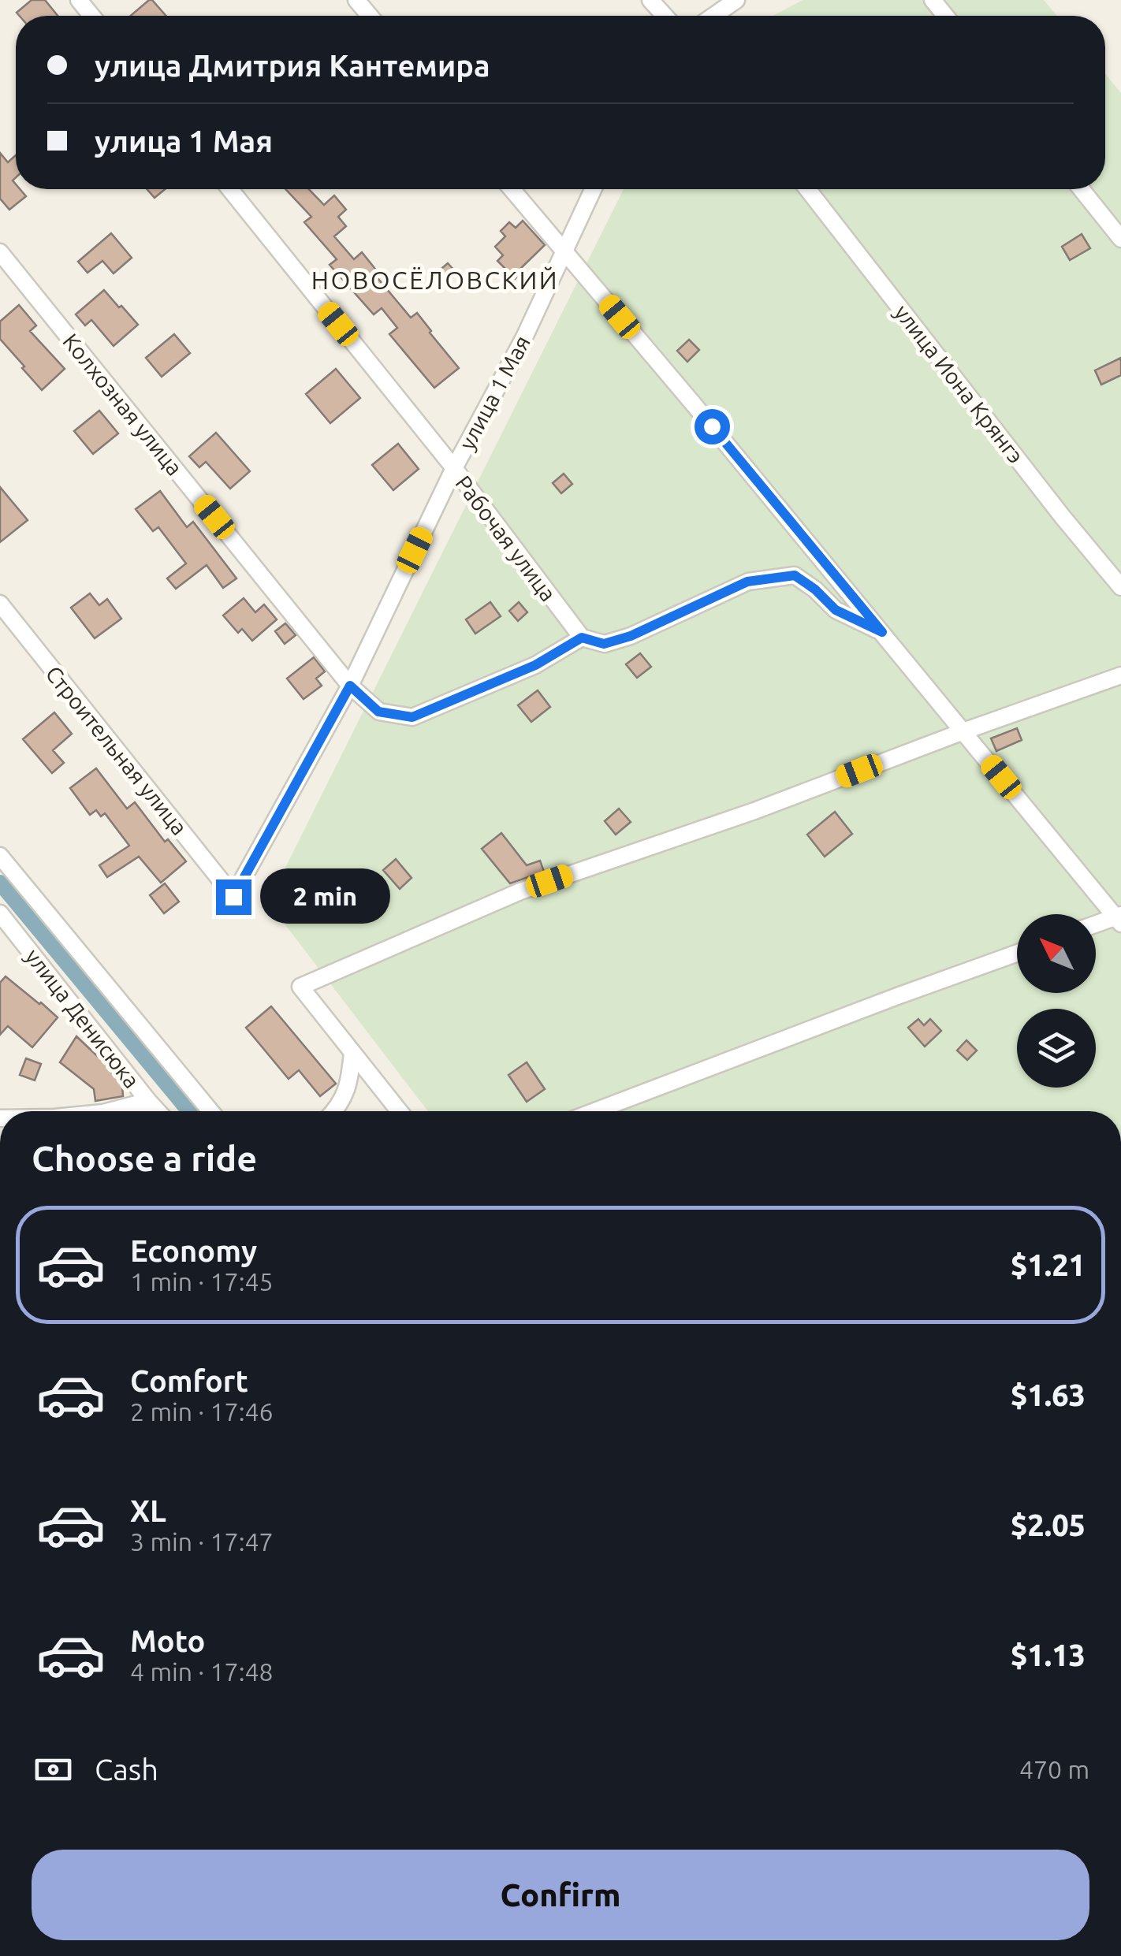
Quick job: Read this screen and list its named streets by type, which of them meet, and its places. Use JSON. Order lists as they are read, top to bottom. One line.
{"streets":{"street":["улица Иона Крянгэ","улица 1 Мая","Колхозная улица","Рабочая улица","Строительная улица","улица Денисюка"]},"crossings":[["улица 1 Мая","Колхозная улица"],["улица 1 Мая","Рабочая улица"],["улица 1 Мая","Строительная улица"],["Колхозная улица","Рабочая улица"]],"districts":["НОВОСЁЛОВСКИЙ"],"north":"top left","page":{"banner":["улица Дмитрия Кантемира","улица 1 Мая"],"bubble":"2 min","heading":"Choose a ride","list":[{"name":"Economy","note":"1 min · 17:45","value":"$1.21"},{"name":"Comfort","note":"2 min · 17:46","value":"$1.63"},{"name":"XL","note":"3 min · 17:47","value":"$2.05"},{"name":"Moto","note":"4 min · 17:48","value":"$1.13"}],"pay":["Cash","470 m"],"buttons":"Confirm"}}
